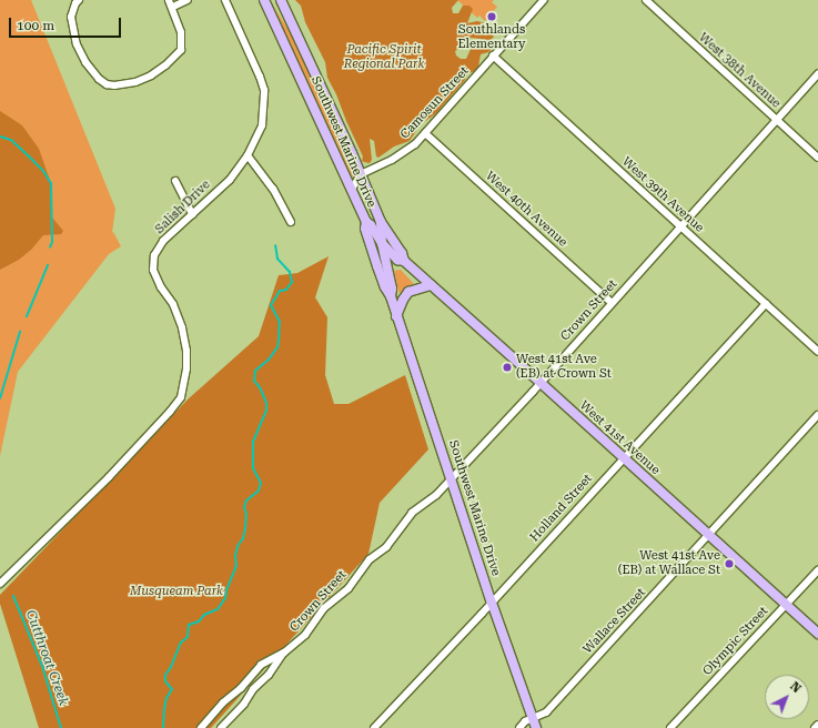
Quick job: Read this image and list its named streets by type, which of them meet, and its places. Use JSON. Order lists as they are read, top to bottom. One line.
{"streets":{"main road":["Southwest Marine Drive","West 41st Avenue"],"street":["West 38th Avenue","Camosun Street","West 39th Avenue","Salish Drive","West 40th Avenue","Crown Street","Holland Street","Wallace Street","Olympic Street"]},"crossings":[["West 38th Avenue","Crown Street"],["Camosun Street","Southwest Marine Drive"],["Camosun Street","West 39th Avenue"],["Camosun Street","West 40th Avenue"],["Southwest Marine Drive","Crown Street"],["Southwest Marine Drive","West 41st Avenue"],["Southwest Marine Drive","Holland Street"],["Southwest Marine Drive","Wallace Street"],["West 39th Avenue","Crown Street"],["West 39th Avenue","Holland Street"],["West 40th Avenue","Crown Street"],["Crown Street","West 41st Avenue"],["West 41st Avenue","Holland Street"],["West 41st Avenue","Wallace Street"],["West 41st Avenue","Olympic Street"]],"water":["Cutthroat Creek"],"parks":["Pacific Spirit Regional Park","Musqueam Park"],"places":["Southlands Elementary","West 41st Ave (EB) at Crown St","West 41st Ave (EB) at Wallace St"],"scale_bar":"100 m","north":"top right"}
